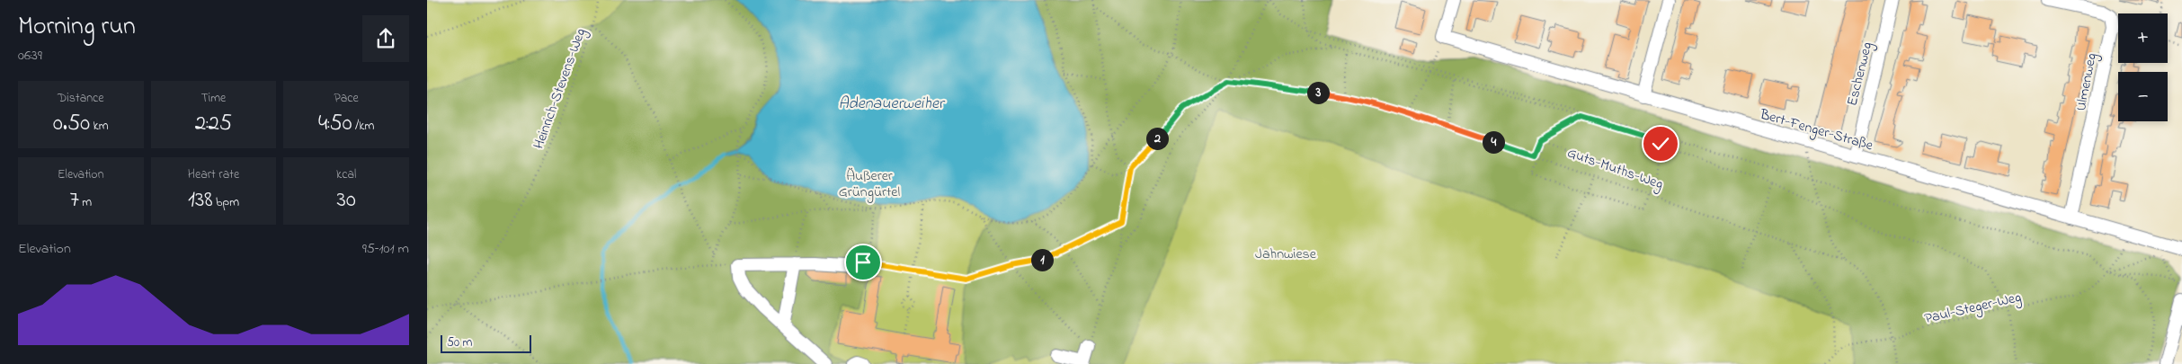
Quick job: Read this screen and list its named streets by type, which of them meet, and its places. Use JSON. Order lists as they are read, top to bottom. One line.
{"streets":{"street":["Eschenweg","Ulmenweg","Bert-Fenger-Straße"],"path":["Heinrich-Stevens-Weg","Guts-Muths-Weg","Paul-Steger-Weg"]},"crossings":[["Eschenweg","Bert-Fenger-Straße"],["Ulmenweg","Bert-Fenger-Straße"],["Bert-Fenger-Straße","Paul-Steger-Weg"],["Guts-Muths-Weg","Paul-Steger-Weg"]],"water":["Adenauerweiher"],"parks":["Äußerer Grüngürtel","Jahnwiese"],"scale_bar":"50 m","page":{"heading":["Morning run","06:39"],"map_buttons":["+","−"],"stats":[["Distance","0.50 km"],["Time","2:25"],["Pace","4:50 /km"],["Elevation","7 m"],["Heart rate","138 bpm"],["kcal","30"]],"pins":["3","2","4","1"],"chart":["Elevation","95–101 m"],"scale":"50 m"}}
